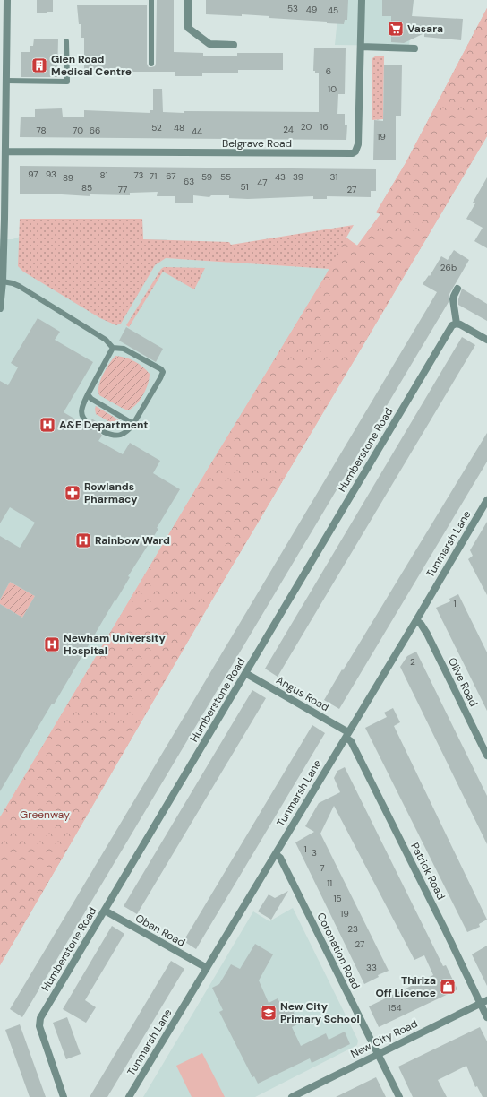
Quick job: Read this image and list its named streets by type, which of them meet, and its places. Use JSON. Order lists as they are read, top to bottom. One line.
{"streets":{"street":["Belgrave Road","Humberstone Road","Tunmarsh Lane","Olive Road","Angus Road","Patrick Road","Oban Road","Coronation Road","New City Road"]},"crossings":[["Humberstone Road","Angus Road"],["Humberstone Road","Oban Road"],["Tunmarsh Lane","Olive Road"],["Tunmarsh Lane","Angus Road"],["Tunmarsh Lane","Patrick Road"],["Tunmarsh Lane","Oban Road"],["Tunmarsh Lane","Coronation Road"],["Angus Road","Patrick Road"],["Patrick Road","New City Road"],["Coronation Road","New City Road"]],"parks":["Greenway"],"places":{"supermarket":["Vasara"],"building":["Glen Road Medical Centre"],"hospital":["A&E Department","Rainbow Ward","Newham University Hospital"],"pharmacy":["Rowlands Pharmacy"],"shop":["Thiriza Off Licence"],"school or university":["New City Primary School"]},"house_numbers":["53","49","45","6","10","20","16","52","48","24","78","70","66","44","19","97","93","81","73","71","67","59","55","43","39","31","89","63","47","51","85","77","27","26b","1","2","1","3","7","11","15","19","23","27","33","154"]}
